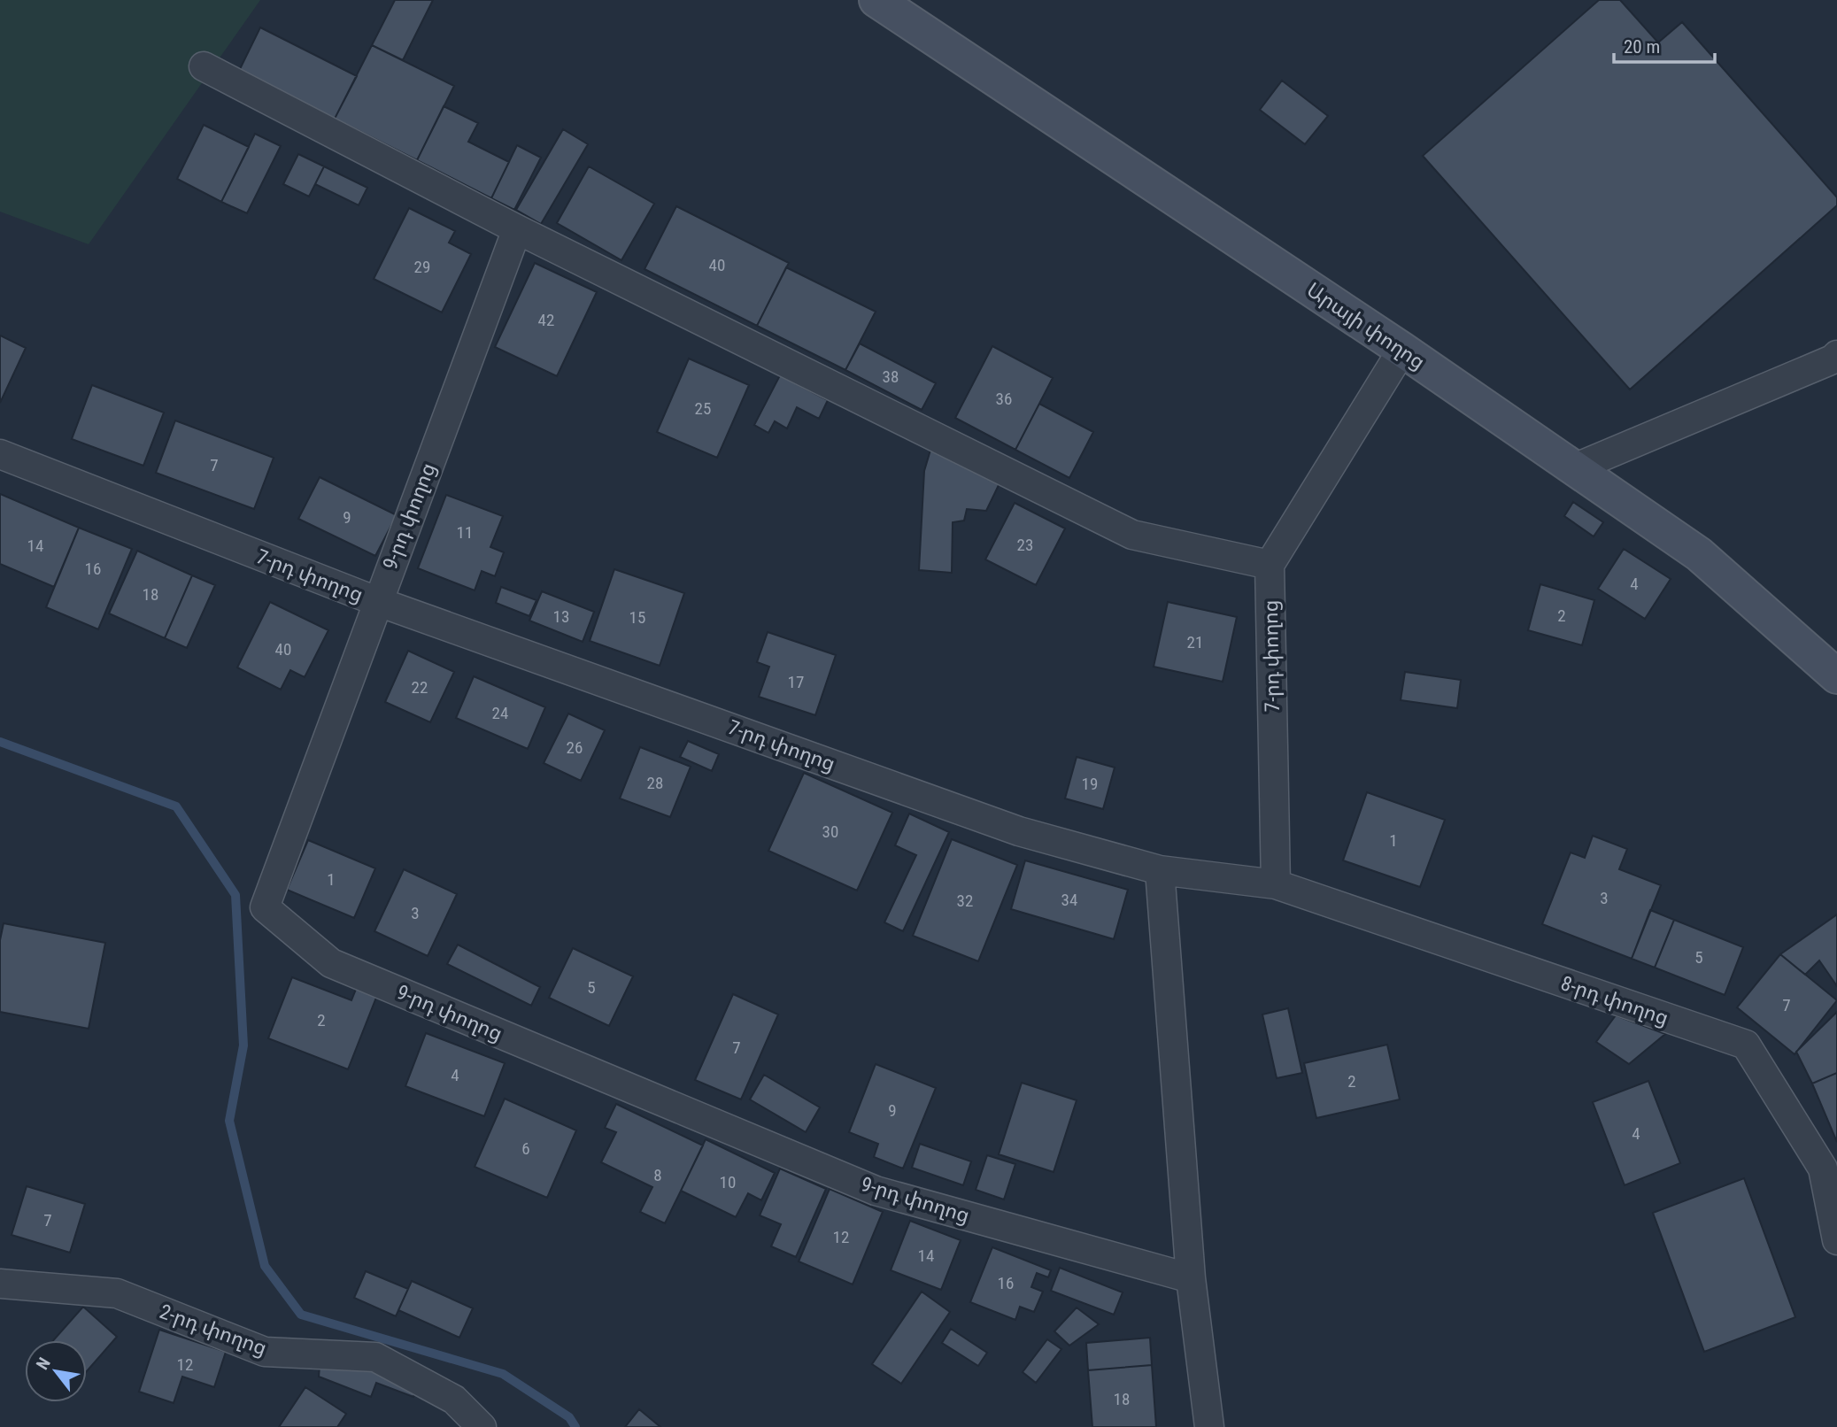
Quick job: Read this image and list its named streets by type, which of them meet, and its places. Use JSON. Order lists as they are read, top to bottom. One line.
{"streets":{"main road":["Արայի փողոց"],"street":["9-րդ փողոց","7-րդ փողոց","8-րդ փողոց","2-րդ փողոց"]},"crossings":[["9-րդ փողոց","7-րդ փողոց"],["7-րդ փողոց","8-րդ փողոց"]],"house_numbers":["40","29","42","38","36","25","7","9","11","23","14","16","4","18","2","13","15","21","40","17","22","24","26","28","19","30","1","1","3","34","32","3","5","5","7","2","7","4","2","9","4","6","8","10","7","12","14","16","12","18"],"scale_bar":"20 m","north":"top left"}
